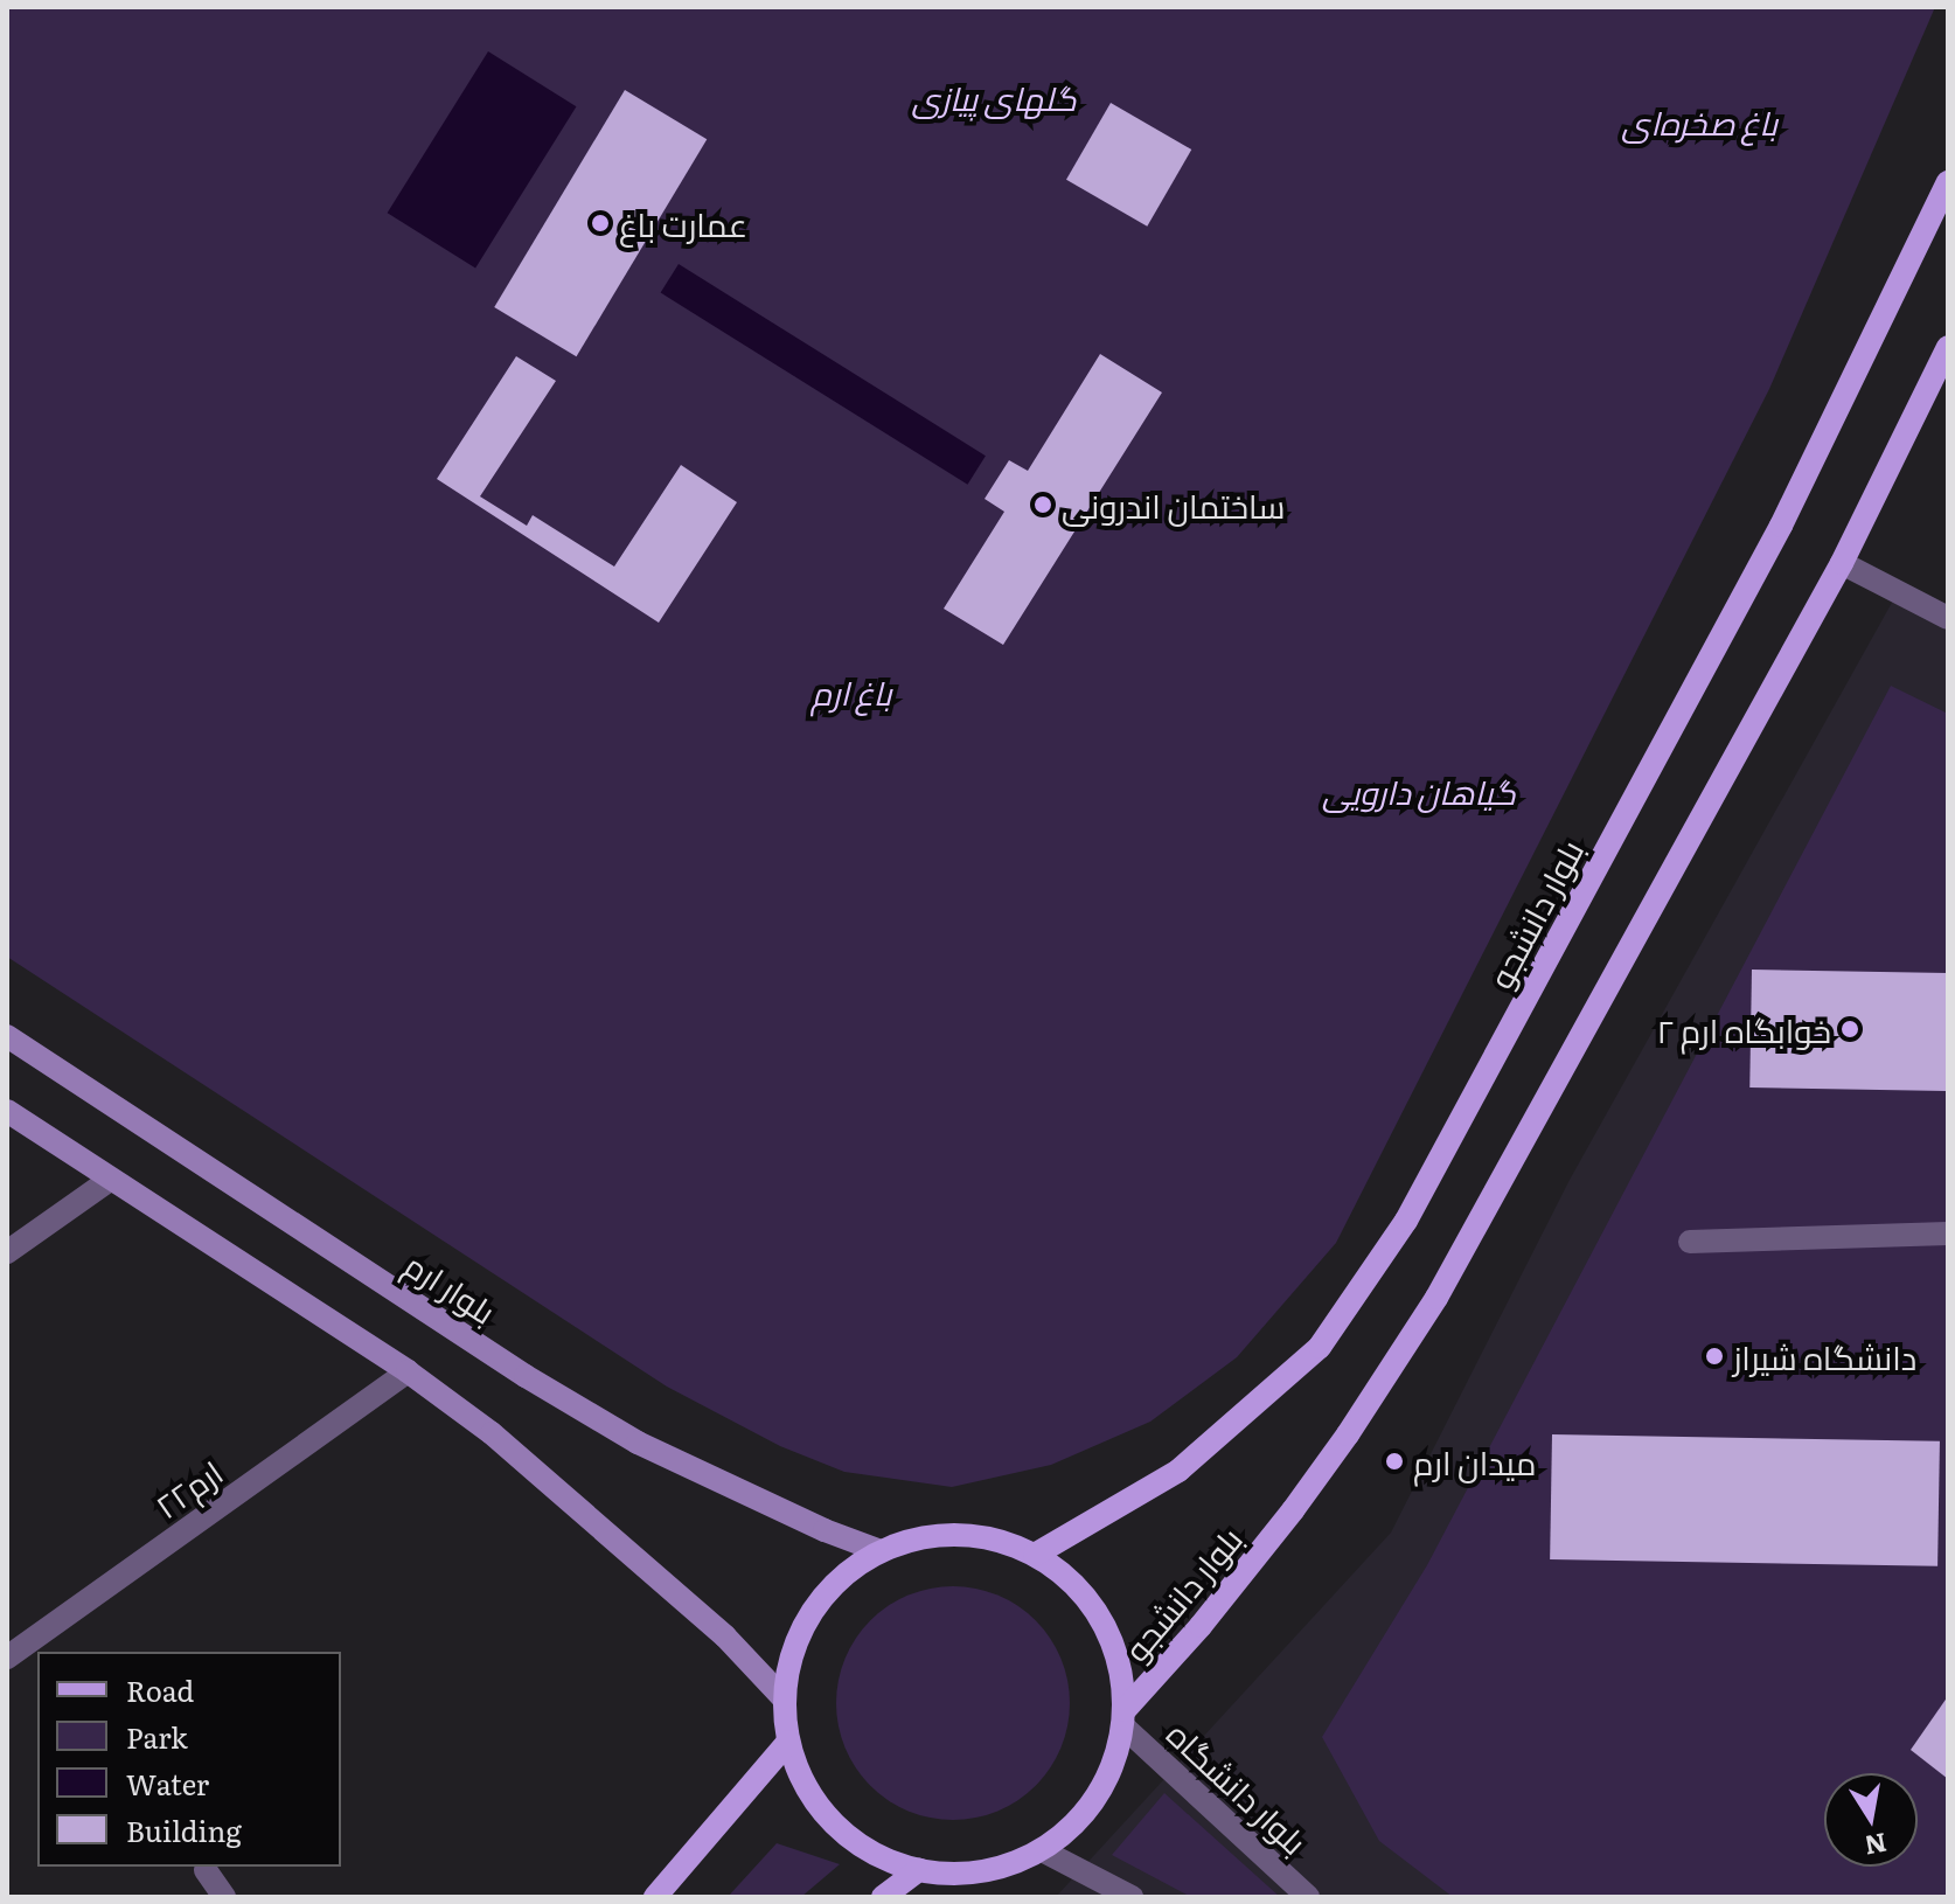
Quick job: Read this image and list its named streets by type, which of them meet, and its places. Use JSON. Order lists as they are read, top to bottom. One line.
{"streets":{"main road":["بلوار دانشجو","بلوار ارم"],"street":["ارم۲۲","بلوار دانشگاه"]},"crossings":[["بلوار دانشجو","بلوار دانشگاه"]],"parks":["گلهای پیازی","باغ صخره‌ای","باغ ارم","گیاهان دارویی"],"places":["عمارت باغ","ساختمان اندرونی","خوابگاه ارم ۲","دانشگاه شیراز","میدان ارم"],"legend":["Road","Park","Water","Building"],"north":"bottom"}
